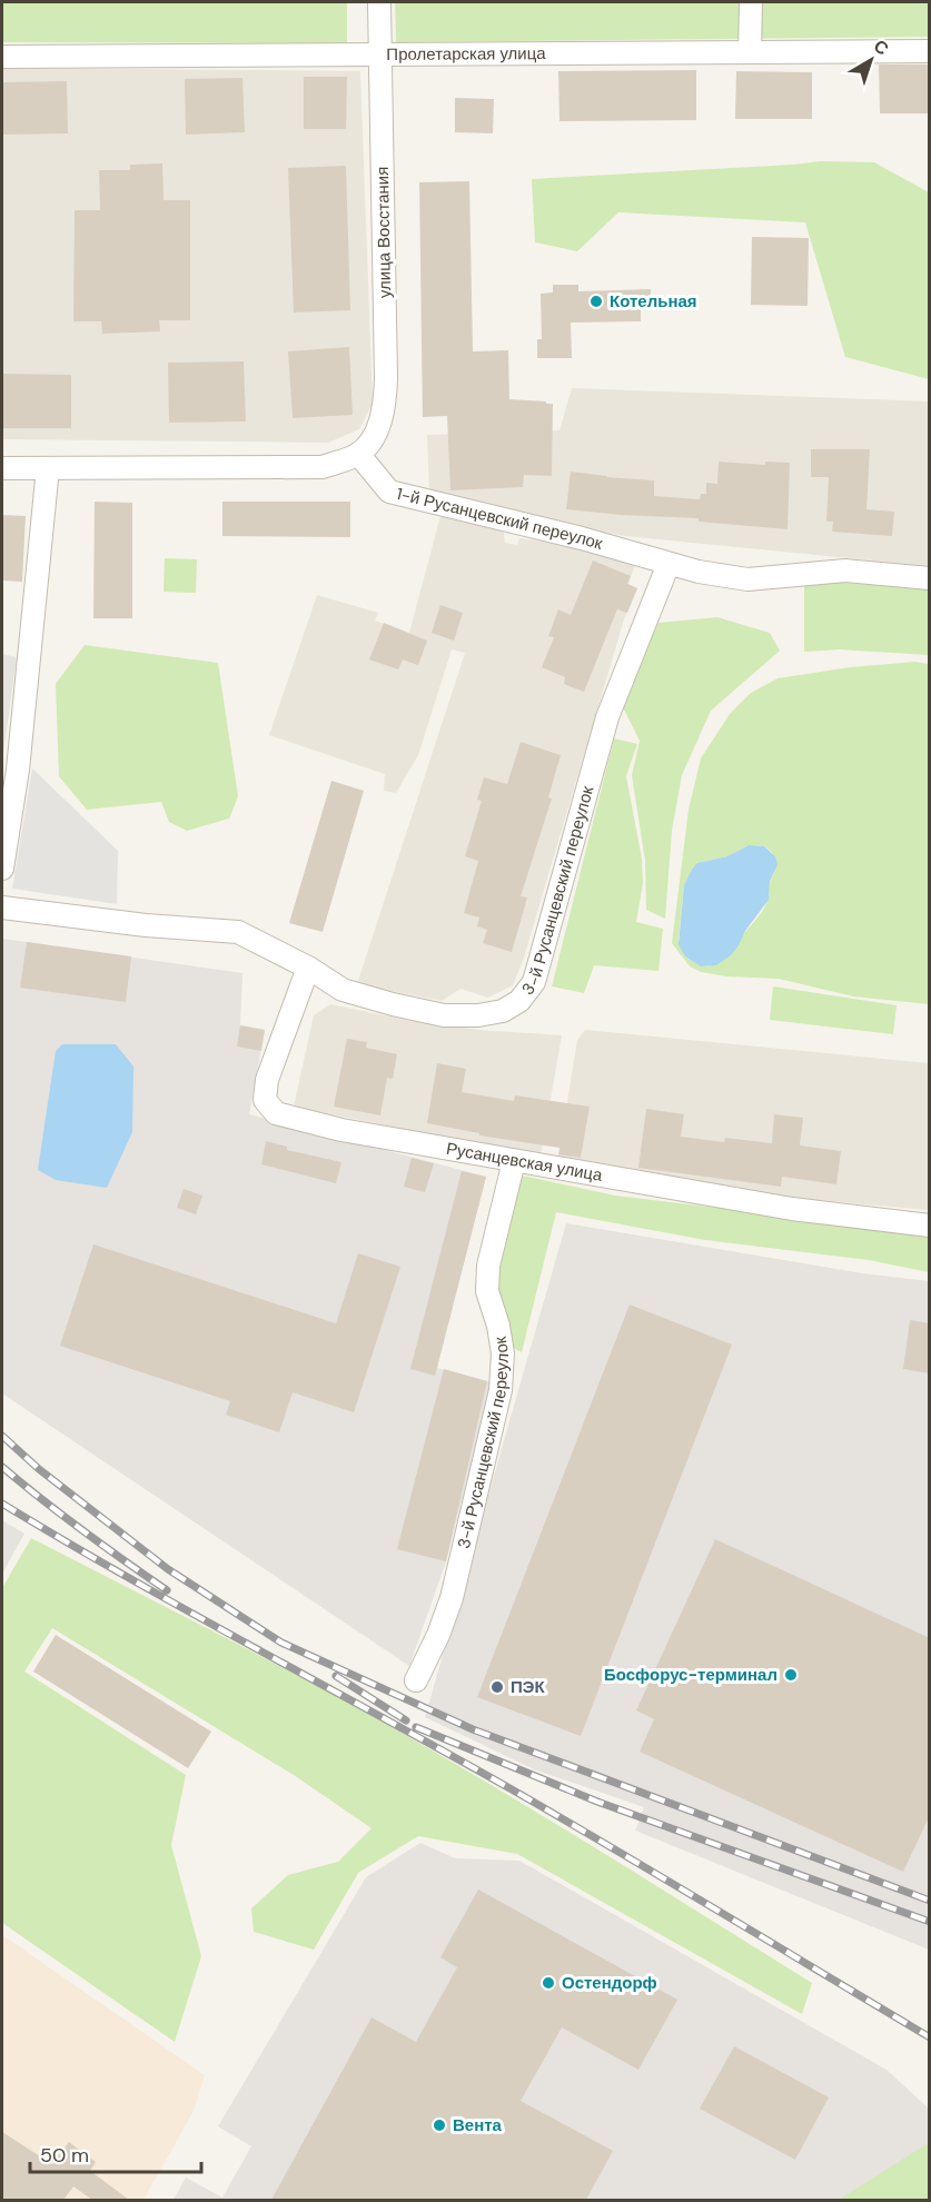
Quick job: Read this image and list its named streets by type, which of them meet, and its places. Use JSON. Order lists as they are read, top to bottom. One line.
{"streets":{"street":["Пролетарская улица","улица Восстания","1-й Русанцевский переулок","3-й Русанцевский переулок","Русанцевская улица"]},"crossings":[["Пролетарская улица","улица Восстания"],["улица Восстания","1-й Русанцевский переулок"],["1-й Русанцевский переулок","3-й Русанцевский переулок"],["3-й Русанцевский переулок","Русанцевская улица"]],"places":["Котельная","Босфорус-терминал","ПЭК","Остендорф","Вента"],"scale_bar":"50 m","north":"top right"}
